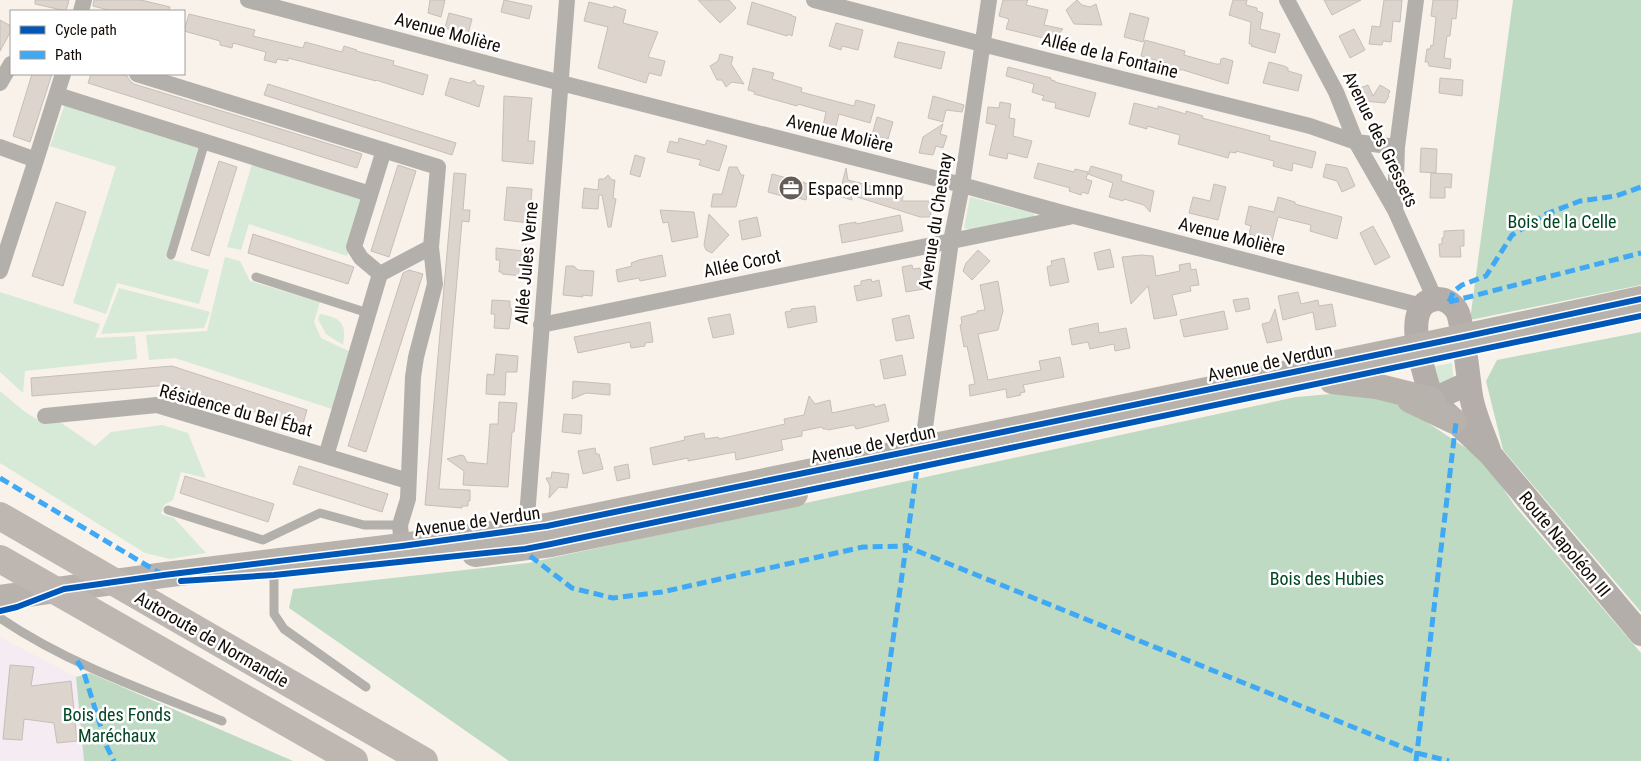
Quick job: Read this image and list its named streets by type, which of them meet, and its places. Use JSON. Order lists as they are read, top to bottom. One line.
{"streets":{"highway":["Autoroute de Normandie"],"main road":["Avenue de Verdun","Route Napoléon III"],"street":["Avenue Molière","Allée de la Fontaine","Avenue des Gressets","Avenue du Chesnay","Allée Jules Verne","Allée Corot","Résidence du Bel Ébat"]},"crossings":[["Avenue Molière","Avenue des Gressets"],["Avenue Molière","Avenue du Chesnay"],["Avenue Molière","Allée Jules Verne"],["Avenue Molière","Allée Corot"],["Avenue Molière","Route Napoléon III"],["Allée de la Fontaine","Avenue des Gressets"],["Allée de la Fontaine","Avenue du Chesnay"],["Avenue des Gressets","Route Napoléon III"],["Avenue du Chesnay","Allée Corot"],["Avenue du Chesnay","Avenue de Verdun"],["Allée Jules Verne","Allée Corot"],["Allée Jules Verne","Avenue de Verdun"],["Avenue de Verdun","Route Napoléon III"],["Avenue de Verdun","Autoroute de Normandie"]],"parks":["Bois de la Celle","Bois des Hubies","Bois des Fonds Maréchaux"],"places":{"office":["Espace Lmnp"]},"legend":["Cycle path","Path"]}
